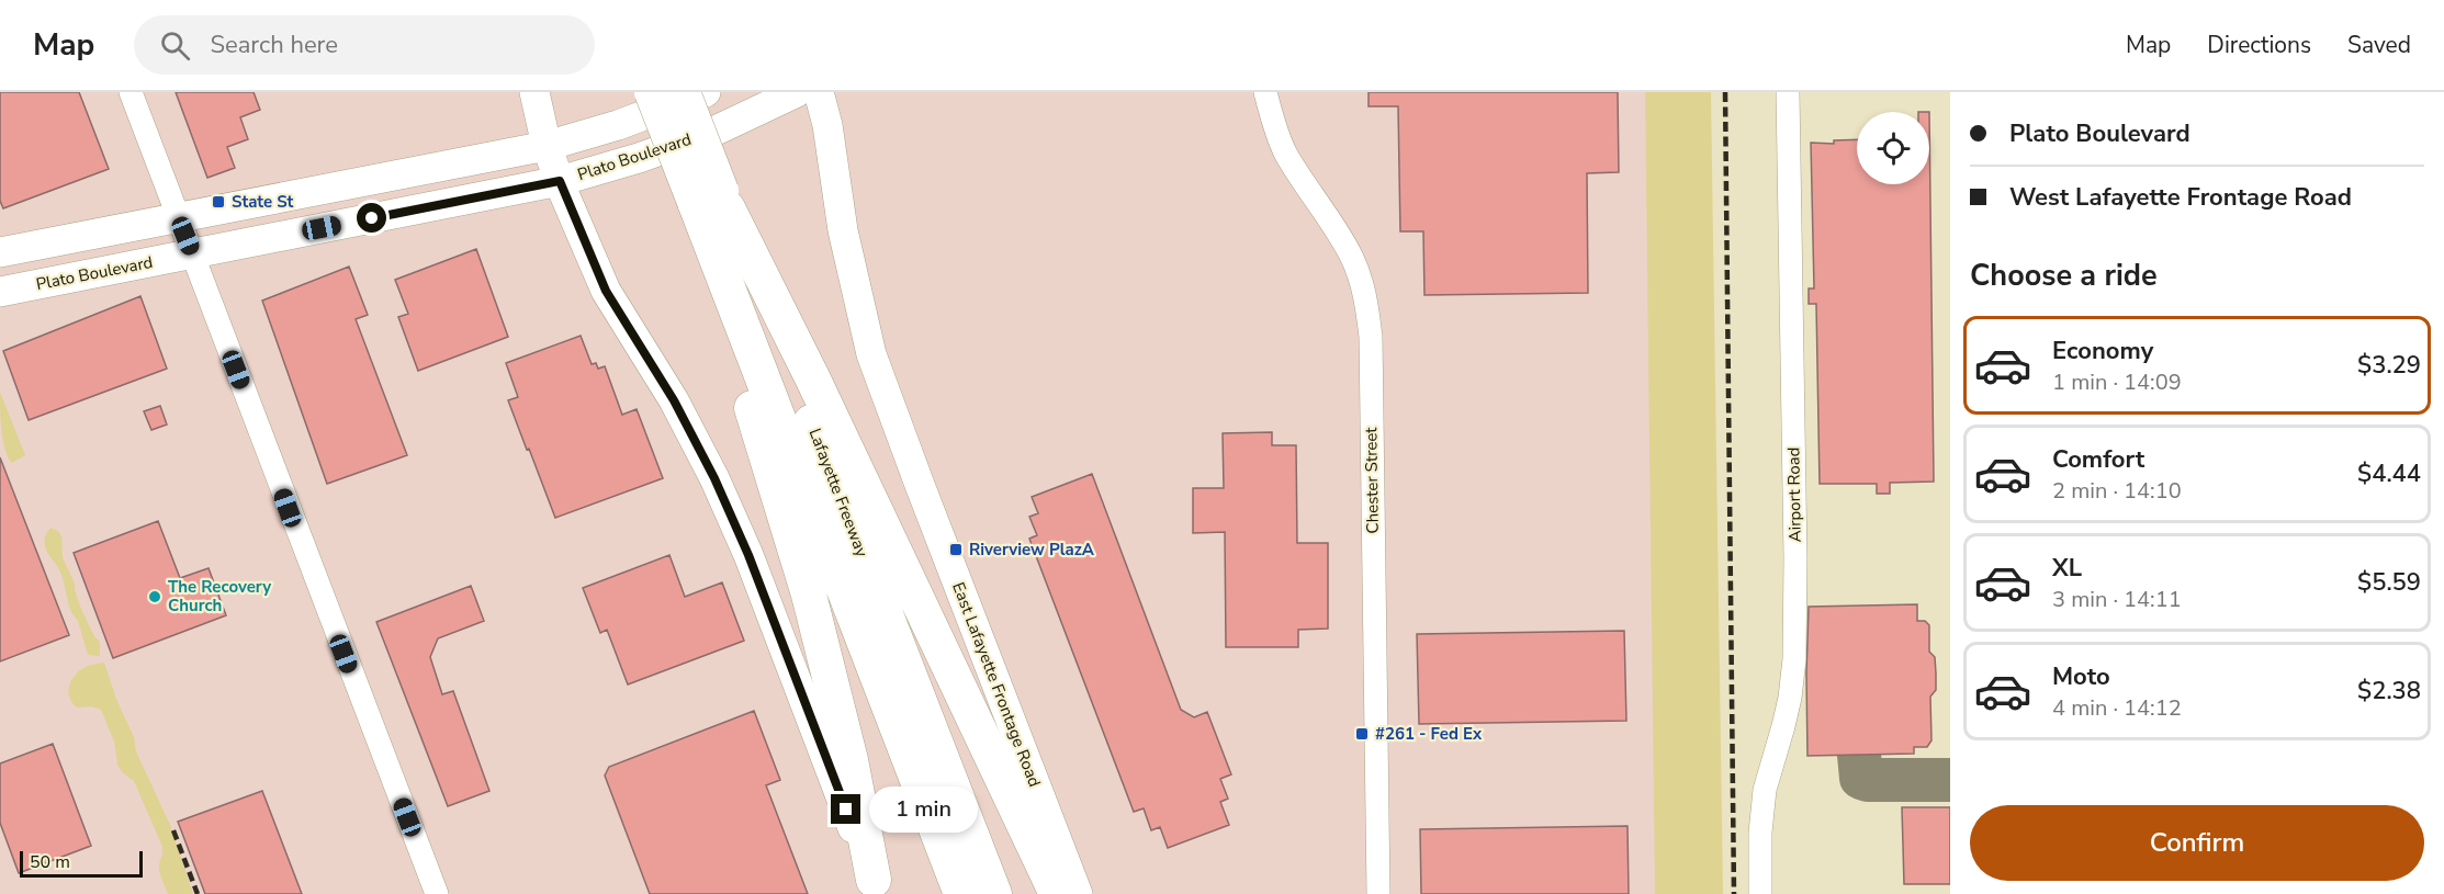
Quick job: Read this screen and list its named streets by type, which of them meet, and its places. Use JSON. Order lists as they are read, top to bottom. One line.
{"streets":{"highway":["Lafayette Freeway"],"main road":["Plato Boulevard","East Lafayette Frontage Road"],"street":["Chester Street","Airport Road"]},"places":{"transit":["State St","Riverview PlazA","#261 - Fed Ex"],"other":["The Recovery Church"]},"scale_bar":"50 m","page":{"header":"Map","search":"Search here","nav":["Map","Directions","Saved"],"banner":["Plato Boulevard","West Lafayette Frontage Road"],"heading":"Choose a ride","list":[{"name":"Economy","note":"1 min · 14:09","value":"$3.29"},{"name":"Comfort","note":"2 min · 14:10","value":"$4.44"},{"name":"XL","note":"3 min · 14:11","value":"$5.59"},{"name":"Moto","note":"4 min · 14:12","value":"$2.38"}],"bubble":"1 min","buttons":"Confirm","scale":"50 m"}}
